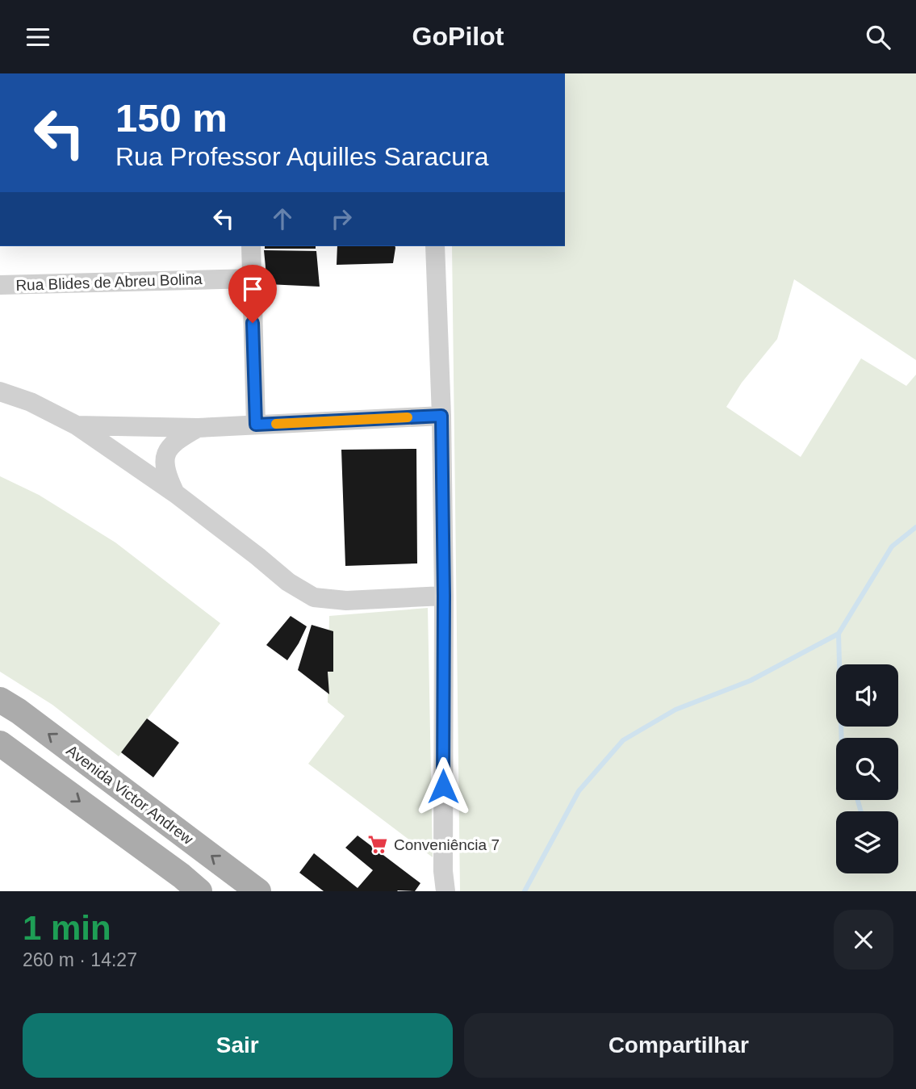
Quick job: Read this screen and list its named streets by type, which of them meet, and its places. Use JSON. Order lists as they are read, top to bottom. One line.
{"streets":{"main road":["Avenida Victor Andrew"],"street":["Rua Blides de Abreu Bolina"]},"places":{"supermarket":["Conveniência 7"]},"page":{"header":"GoPilot","turn":["150 m","Rua Professor Aquilles Saracura"],"heading":["1 min","260 m · 14:27"],"buttons":["Sair","Compartilhar"]}}
